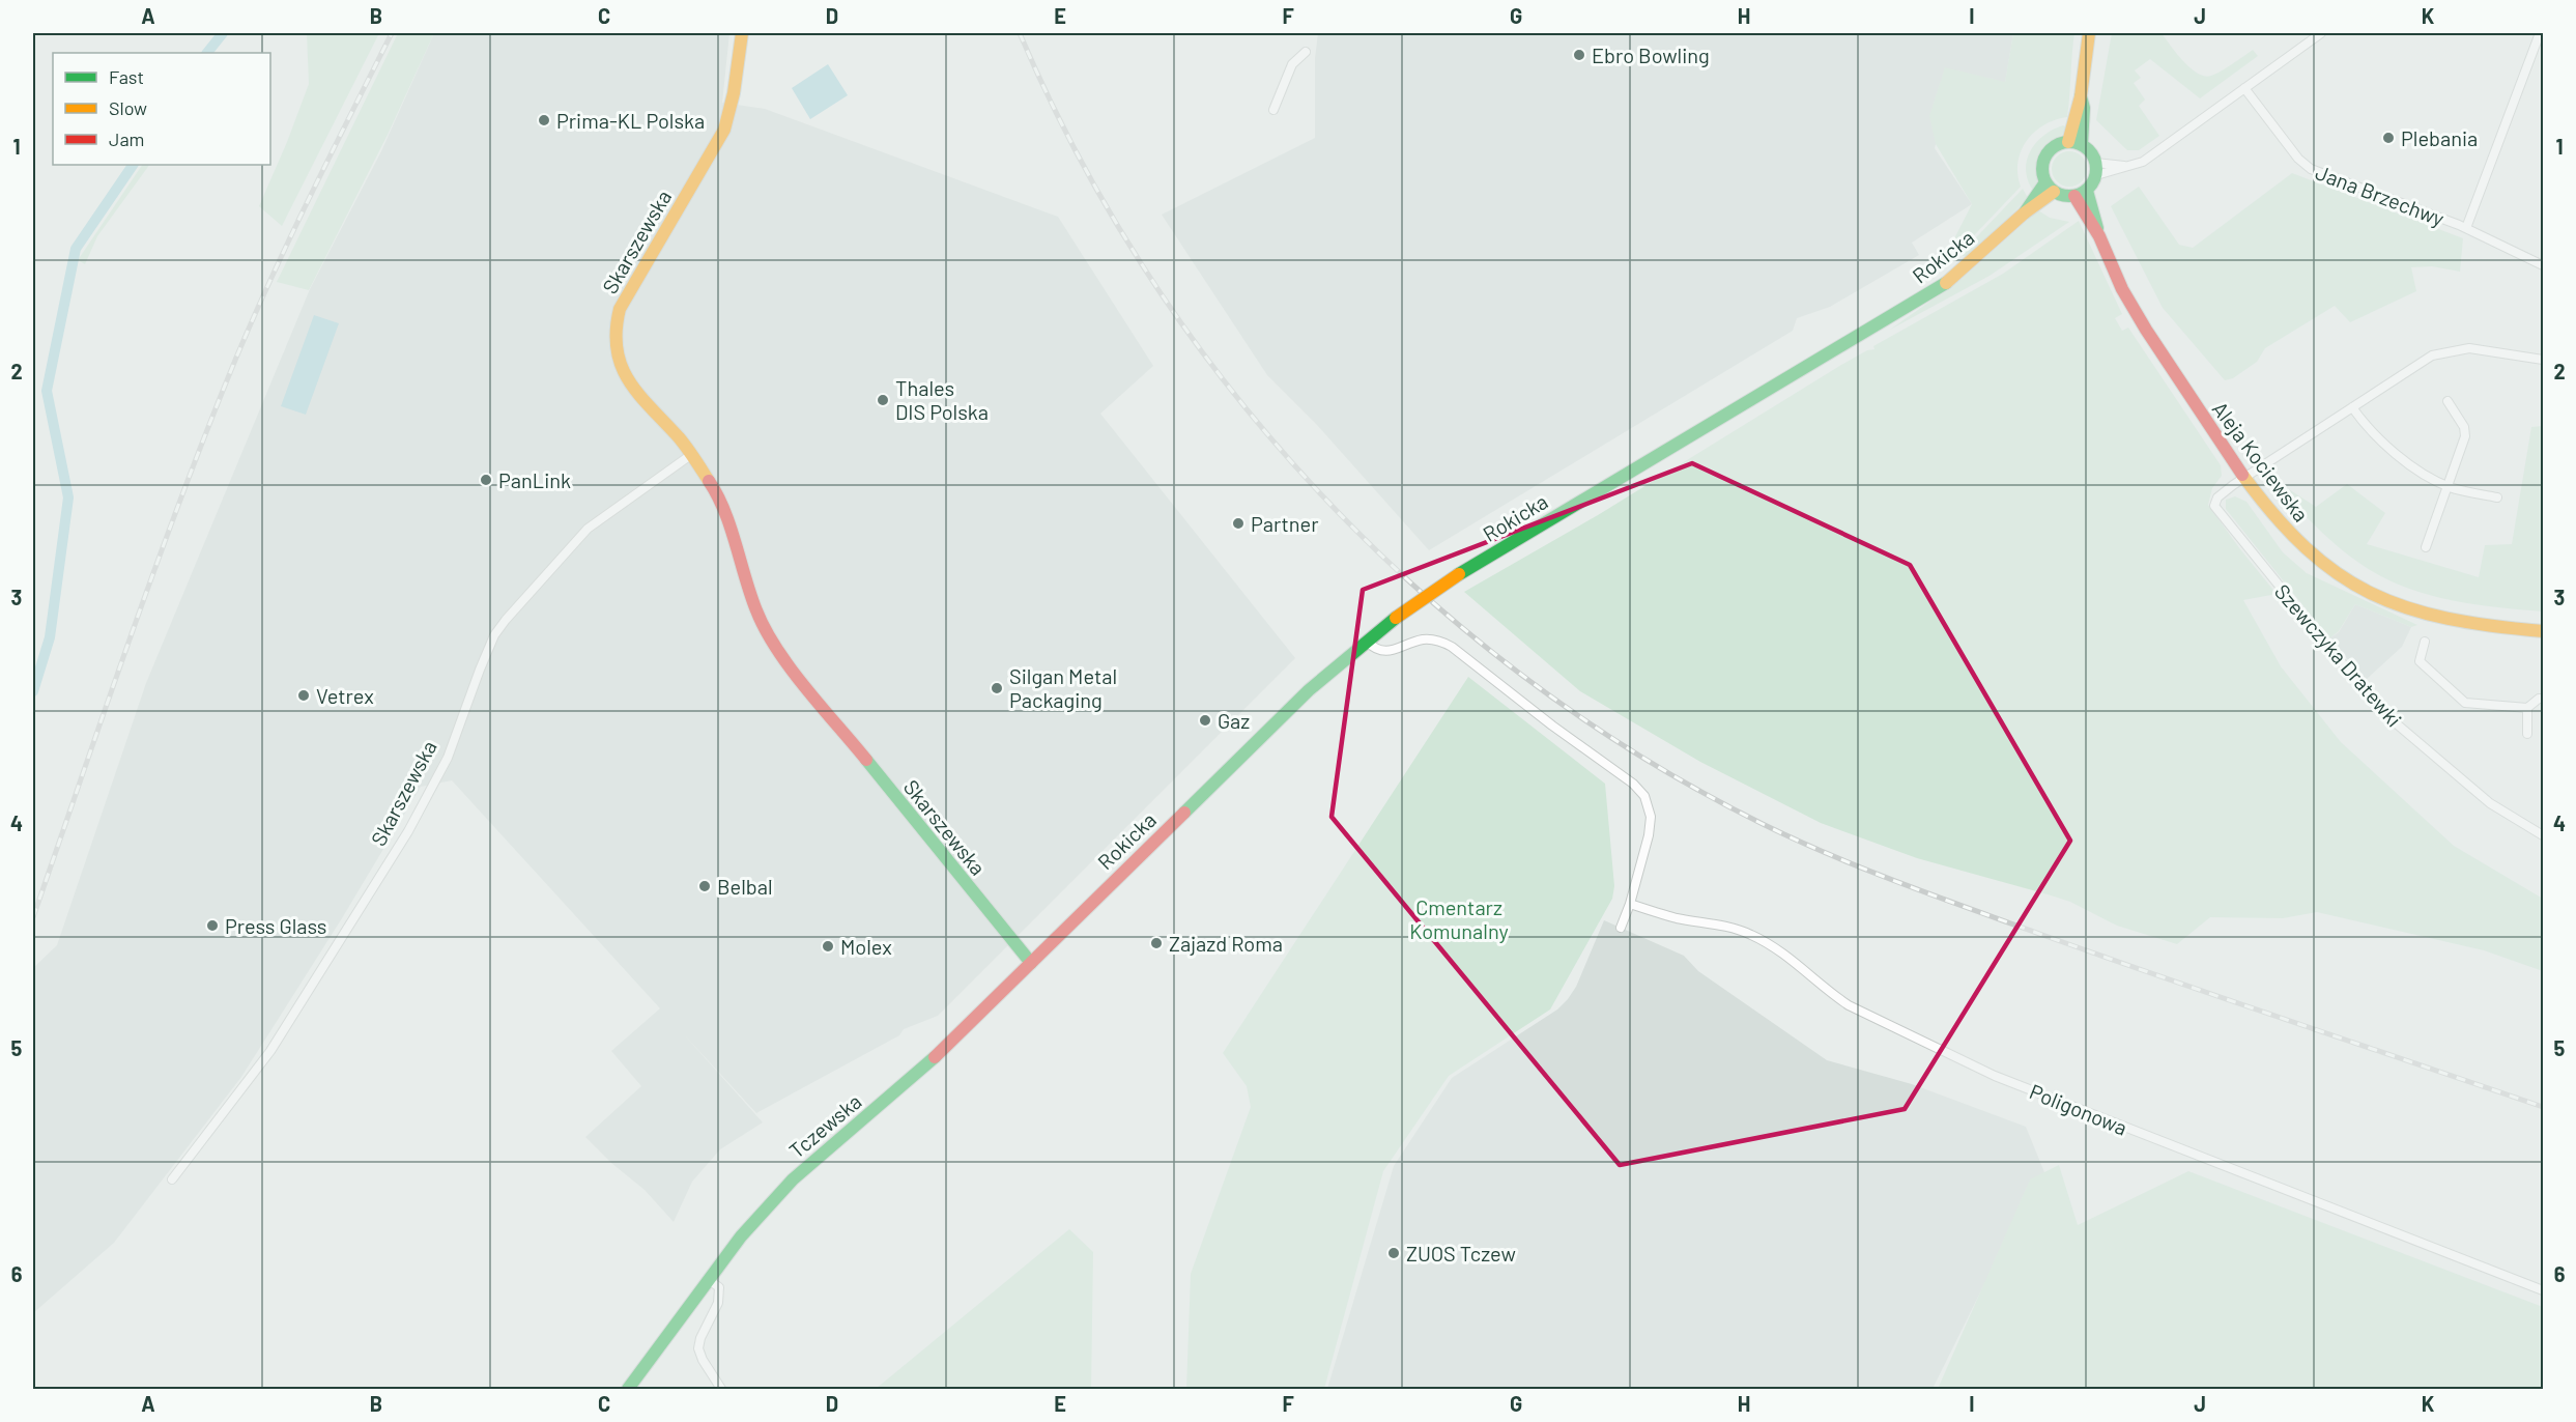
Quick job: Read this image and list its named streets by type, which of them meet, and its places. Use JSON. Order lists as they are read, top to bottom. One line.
{"streets":{"street":["Jana Brzechwy","Skarszewska","Rokicka","Aleja Kociewska","Szewczyka Dratewki","Poligonowa","Tczewska"]},"crossings":[["Skarszewska","Tczewska"],["Rokicka","Aleja Kociewska"],["Rokicka","Tczewska"],["Aleja Kociewska","Szewczyka Dratewki"]],"parks":["Cmentarz Komunalny"],"places":["Ebro Bowling","Prima-KL Polska","Plebania","Thales DIS Polska","PanLink","Partner","Silgan Metal Packaging","Vetrex","Gaz","Belbal","Press Glass","Zajazd Roma","Molex","ZUOS Tczew"],"legend":["Fast","Slow","Jam"],"grid":{"columns":["A","B","C","D","E","F","G","H","I","J","K"],"rows":["1","2","3","4","5","6"]}}
